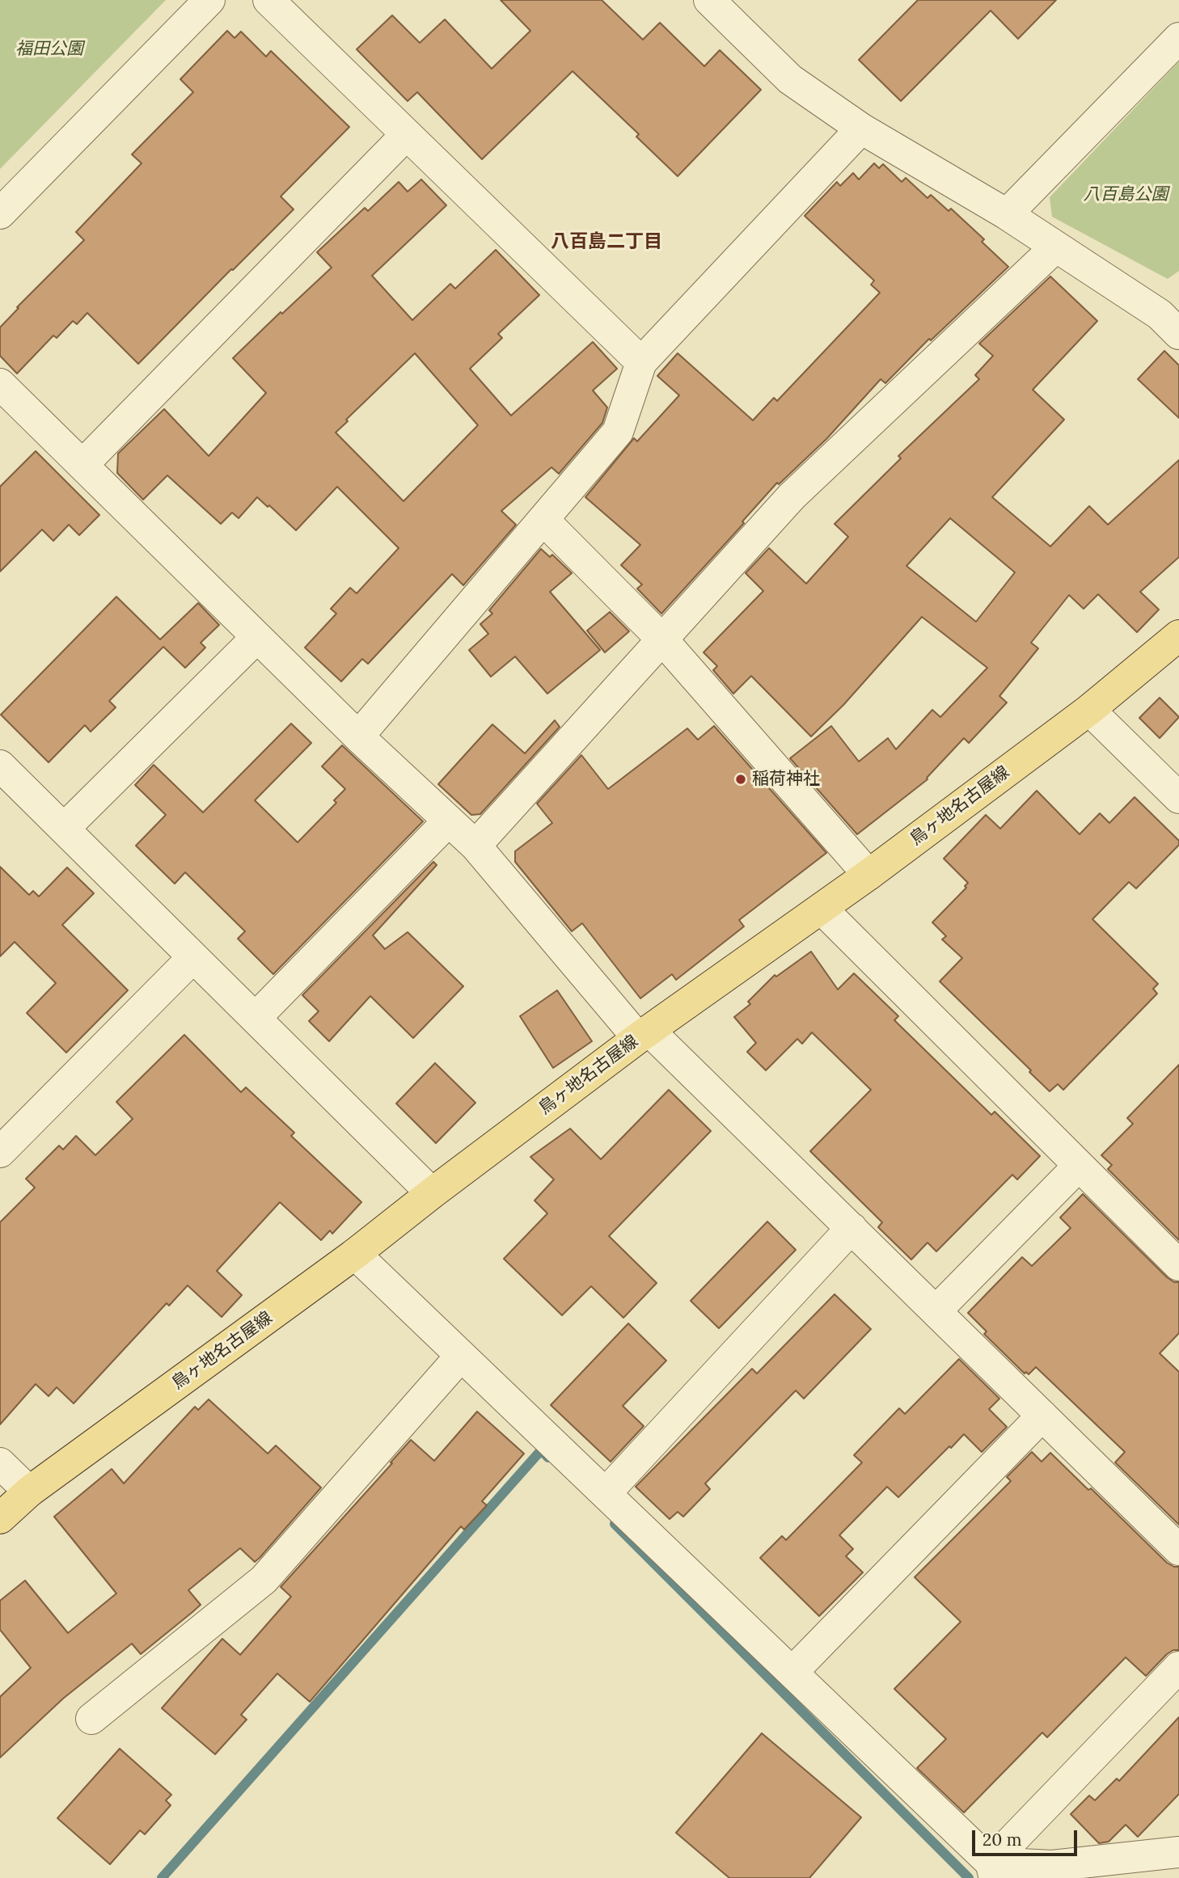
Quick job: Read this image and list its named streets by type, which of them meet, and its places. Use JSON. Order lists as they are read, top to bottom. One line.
{"streets":{"main road":["鳥ヶ地名古屋線"]},"districts":["八百島二丁目"],"parks":["福田公園","八百島公園"],"places":["稲荷神社"],"scale_bar":"20 m"}
